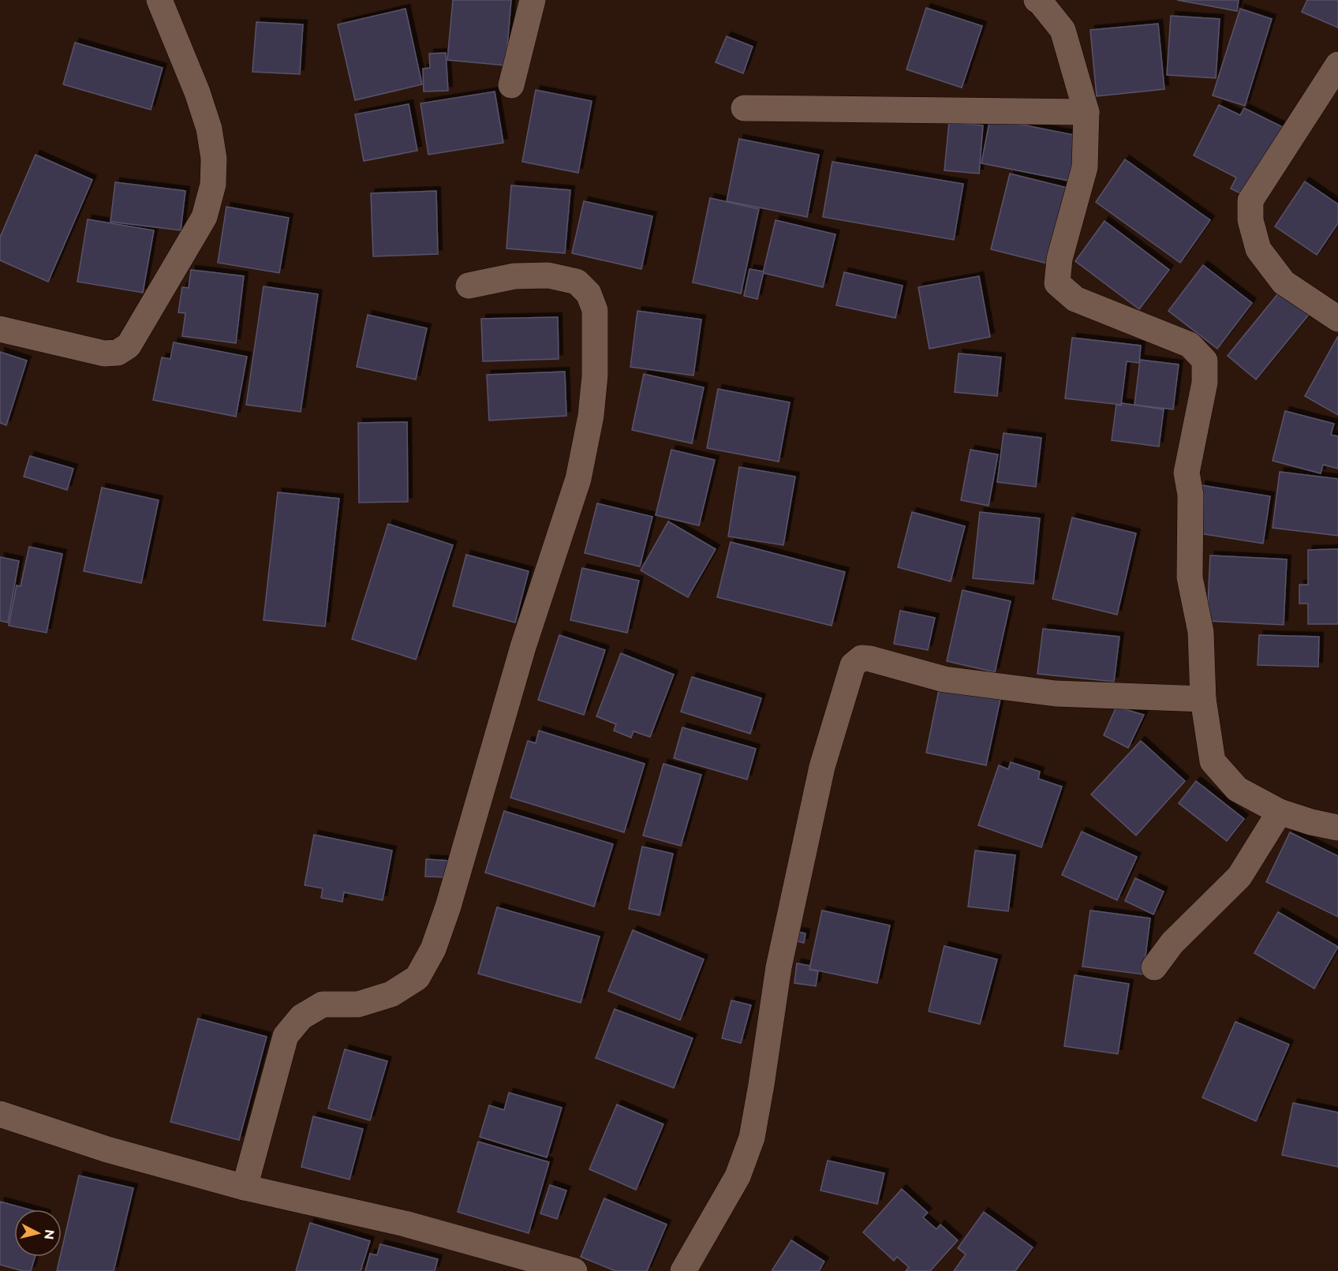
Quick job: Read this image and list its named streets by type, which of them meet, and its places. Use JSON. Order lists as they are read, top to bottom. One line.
{"north":"right"}
